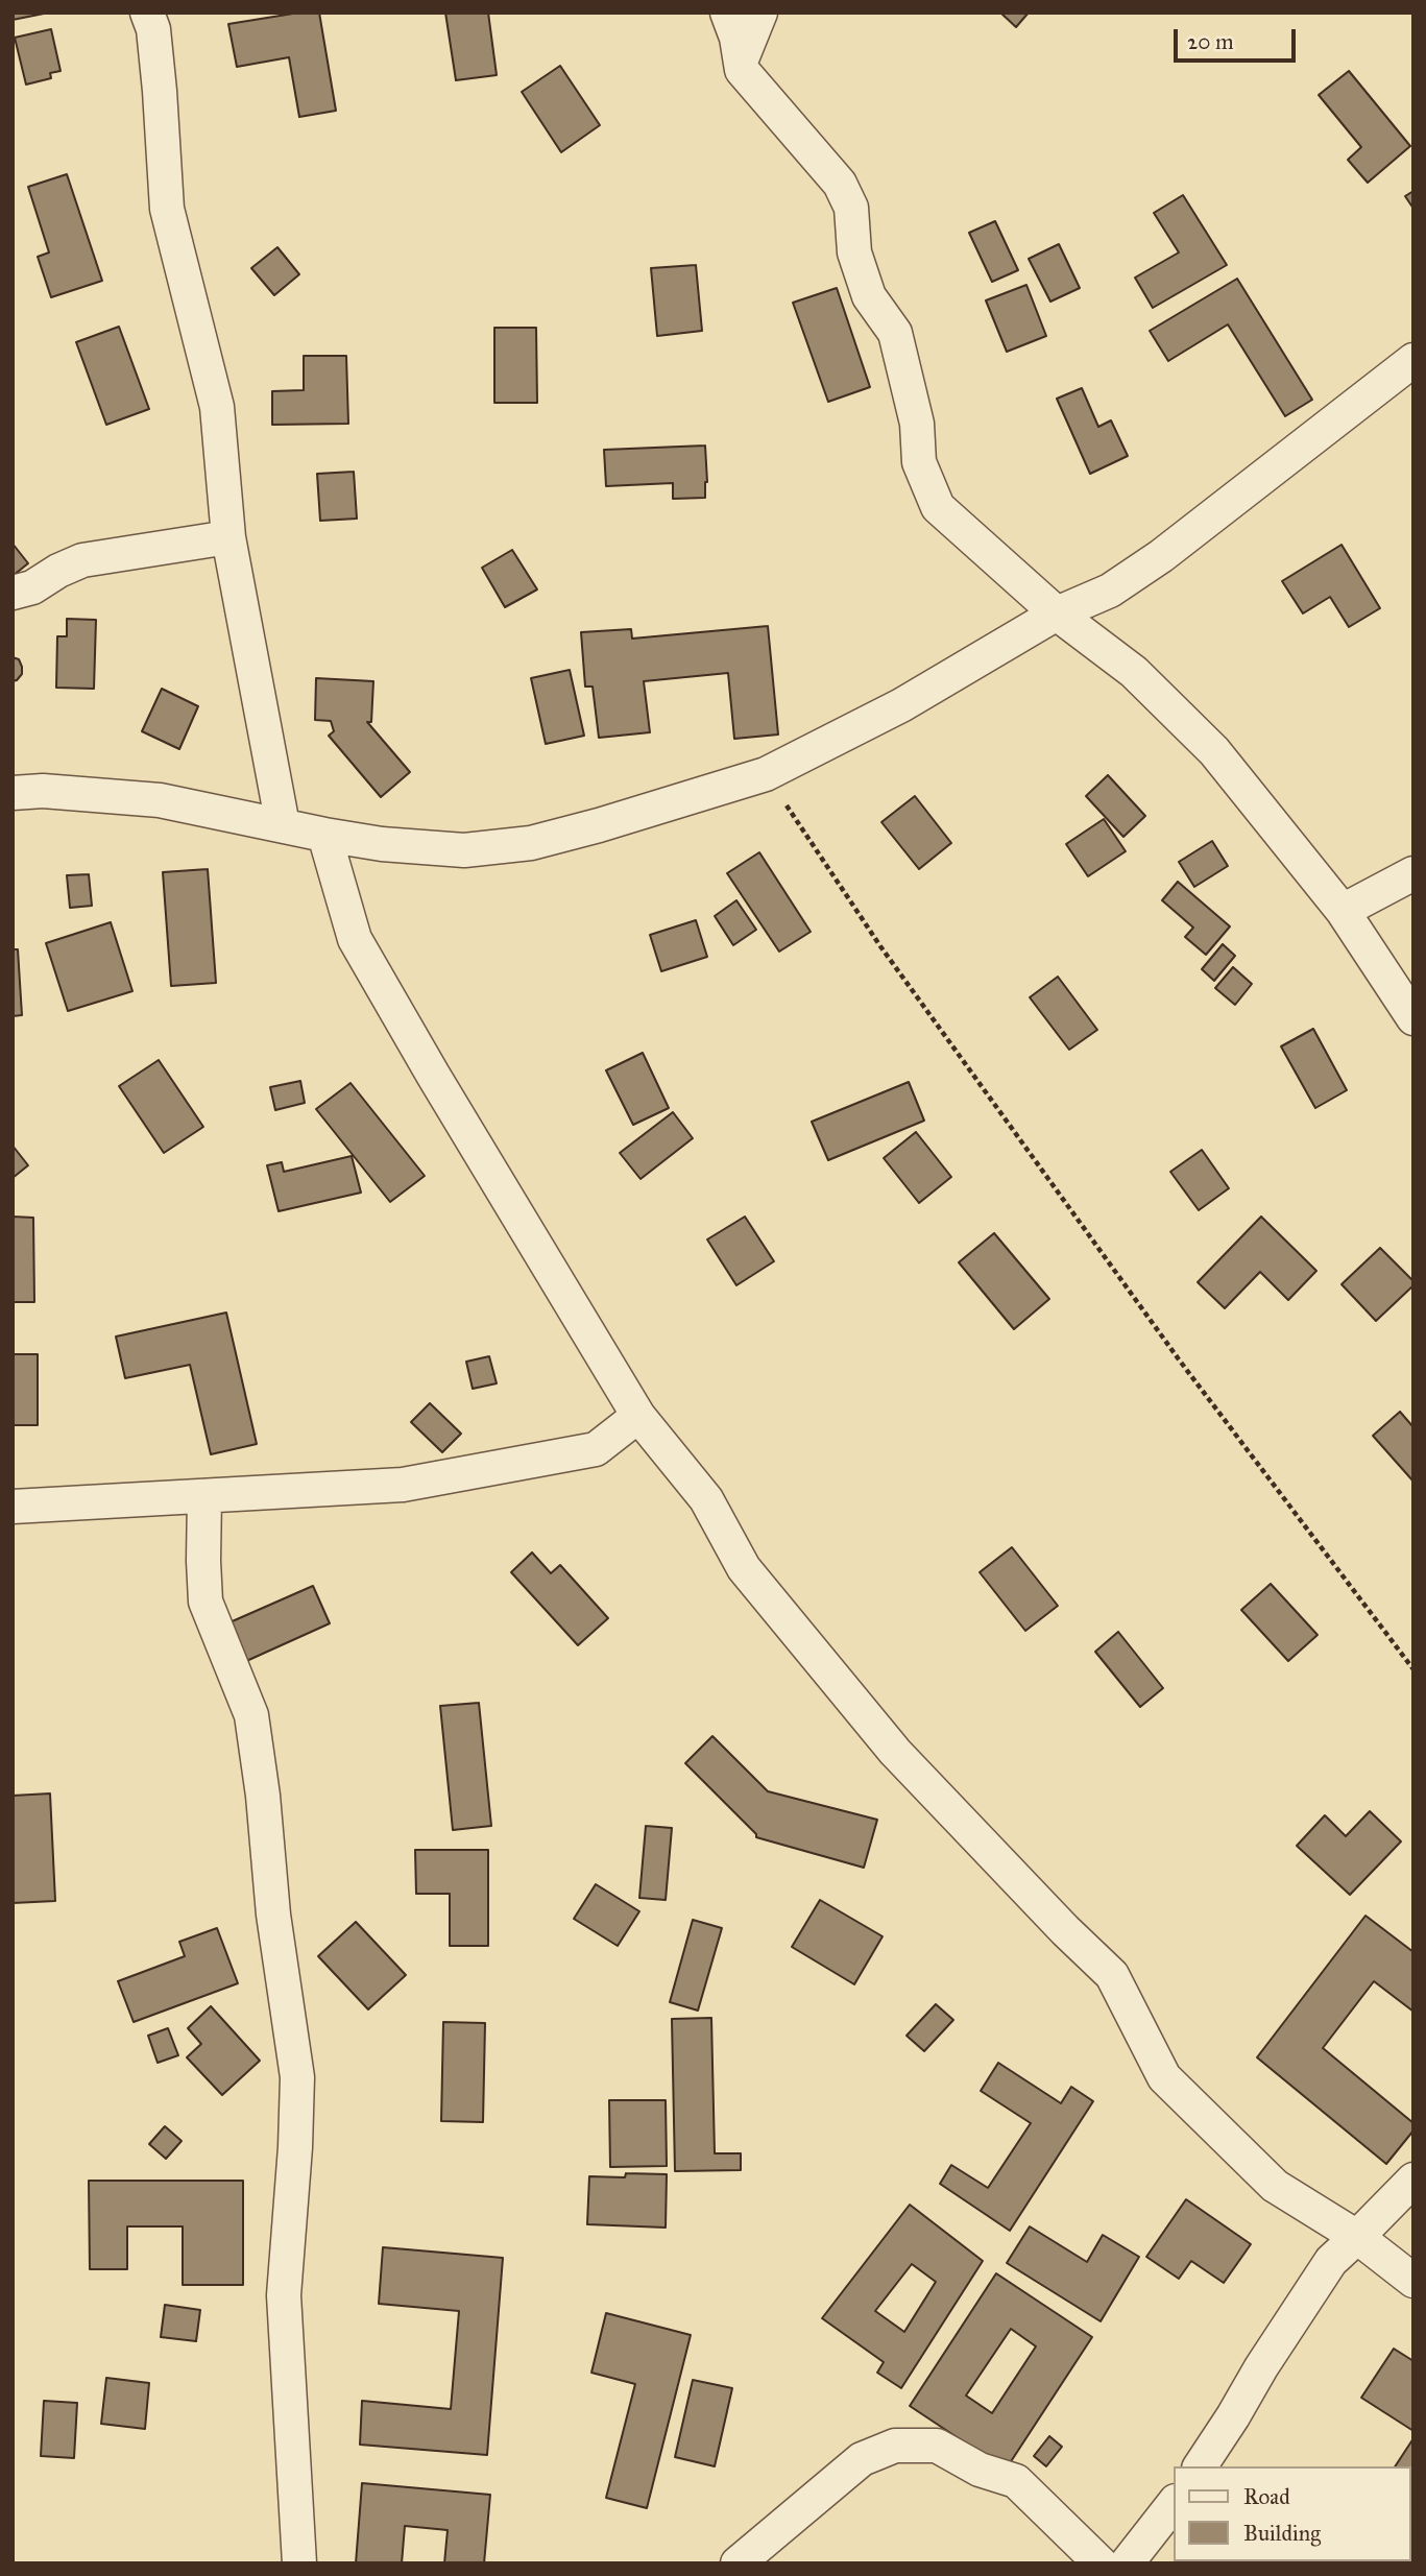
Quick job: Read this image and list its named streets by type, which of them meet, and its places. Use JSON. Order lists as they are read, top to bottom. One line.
{"legend":["Road","Building"],"scale_bar":"20 m"}
